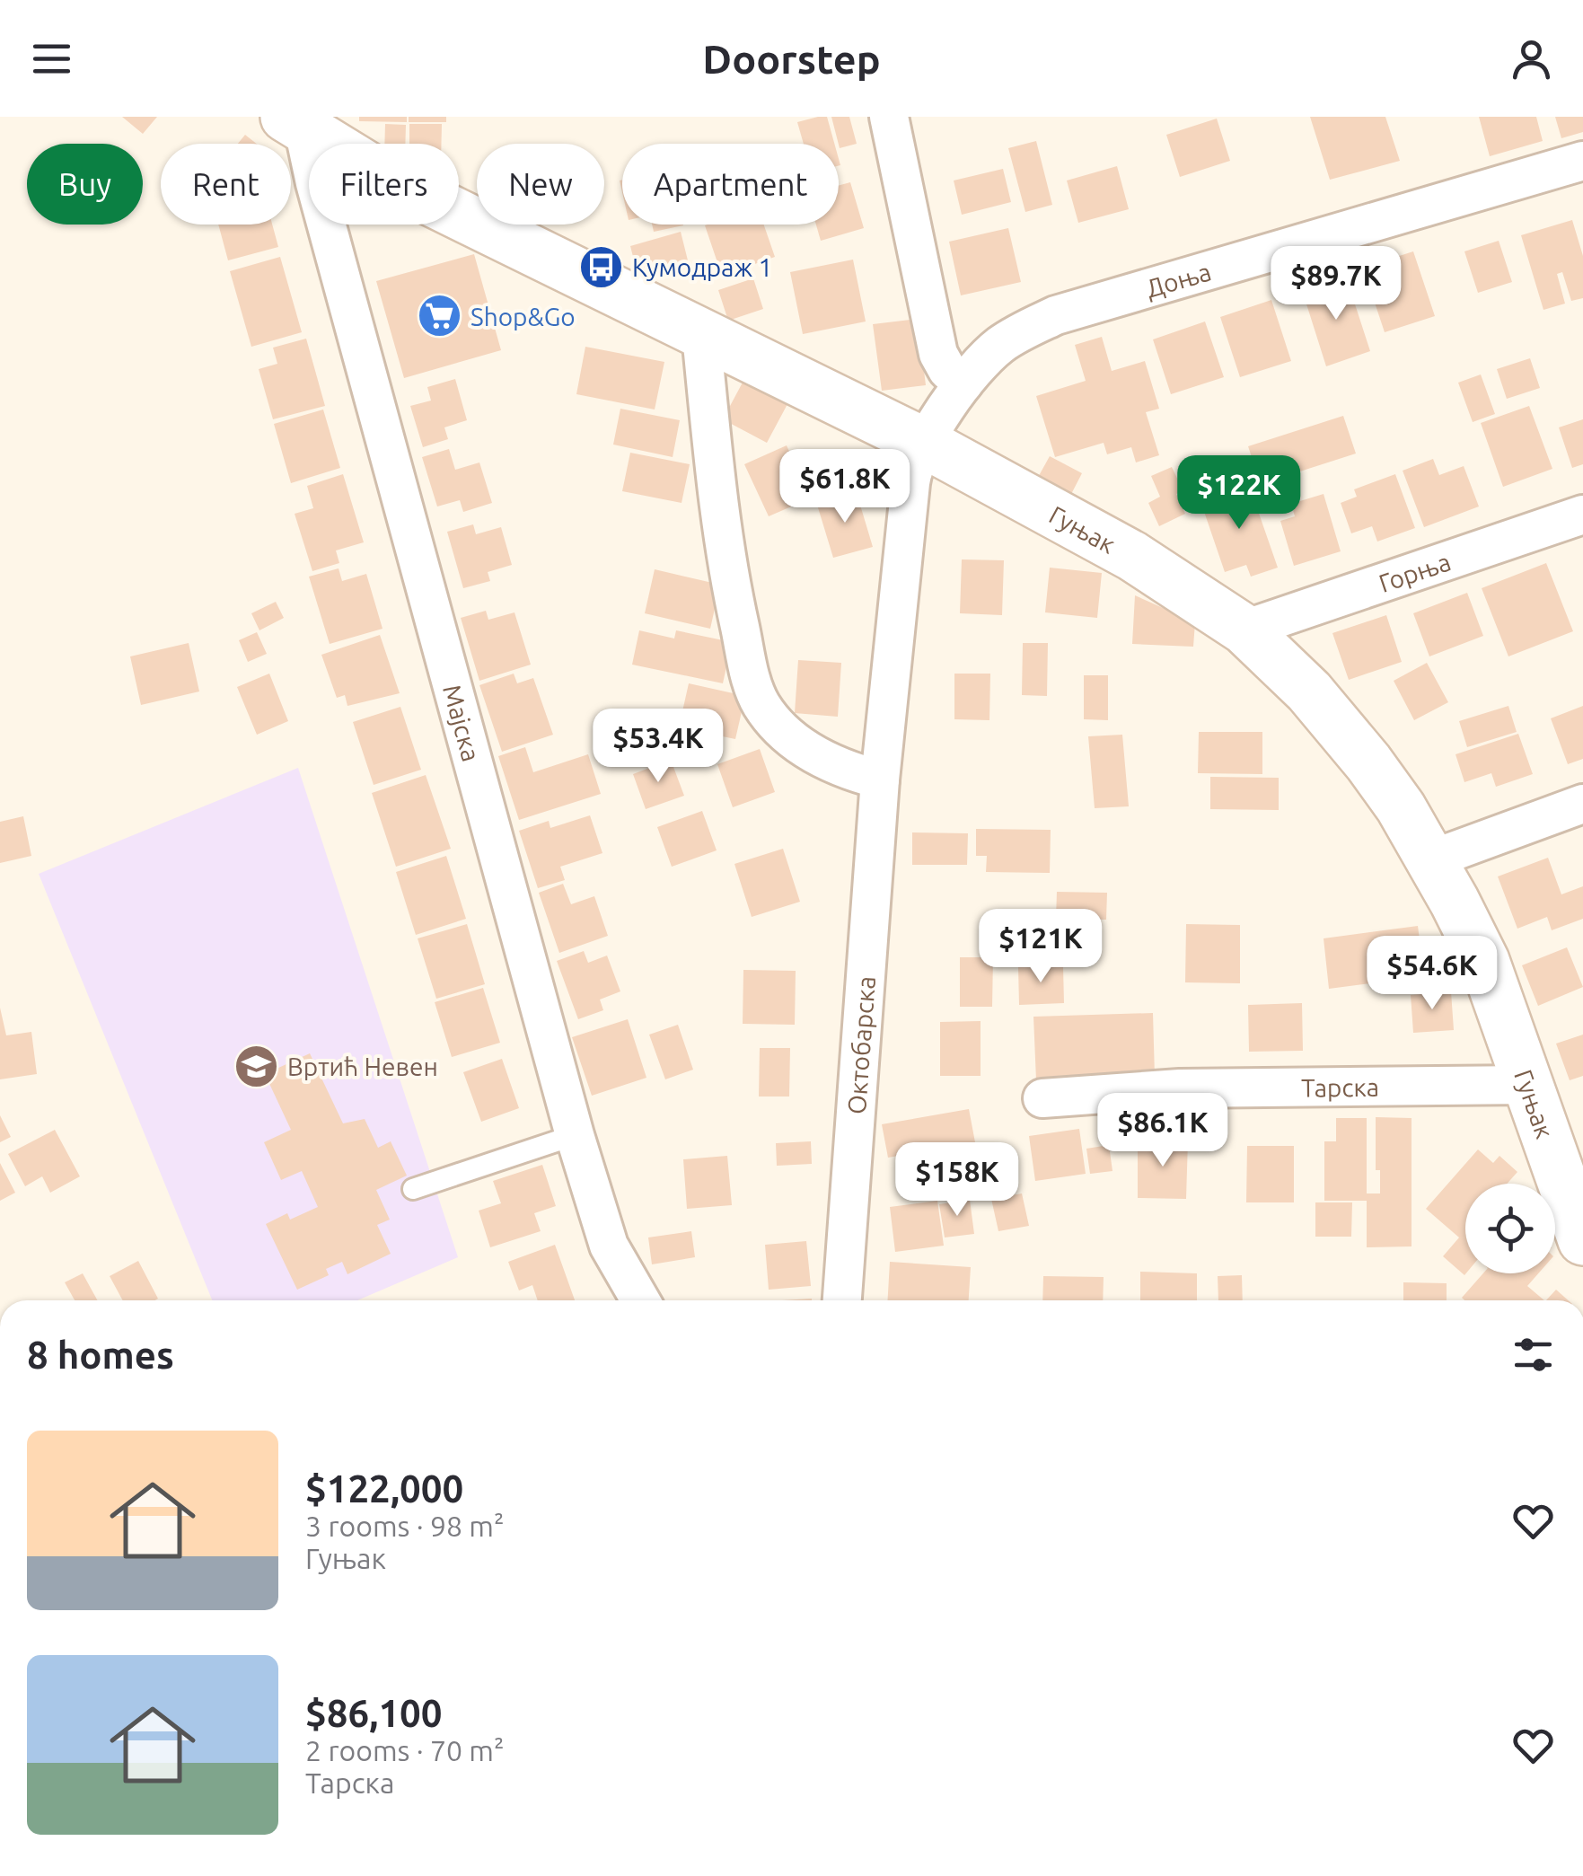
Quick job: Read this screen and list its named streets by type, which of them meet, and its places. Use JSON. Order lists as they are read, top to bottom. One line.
{"streets":{"street":["Доња","Гуњак","Горња","Мајска","Октобарска","Тарска"]},"crossings":[["Доња","Гуњак"],["Доња","Октобарска"],["Гуњак","Горња"],["Гуњак","Мајска"],["Гуњак","Октобарска"],["Гуњак","Тарска"]],"places":{"bus stop":["Кумодраж 1"],"supermarket":["Shop&Go"],"school or university":["Вртић Невен"]},"page":{"header":"Doorstep","chip":["Buy","Rent","Filters","New","Apartment"],"price":["$89.7K","$61.8K","$122K","$53.4K","$121K","$54.6K","$86.1K","$158K"],"heading":"8 homes","list":[{"name":"$122,000","note":"3 rooms · 98 m² · Гуњак"},{"name":"$86,100","note":"2 rooms · 70 m² · Тарска"}]}}
